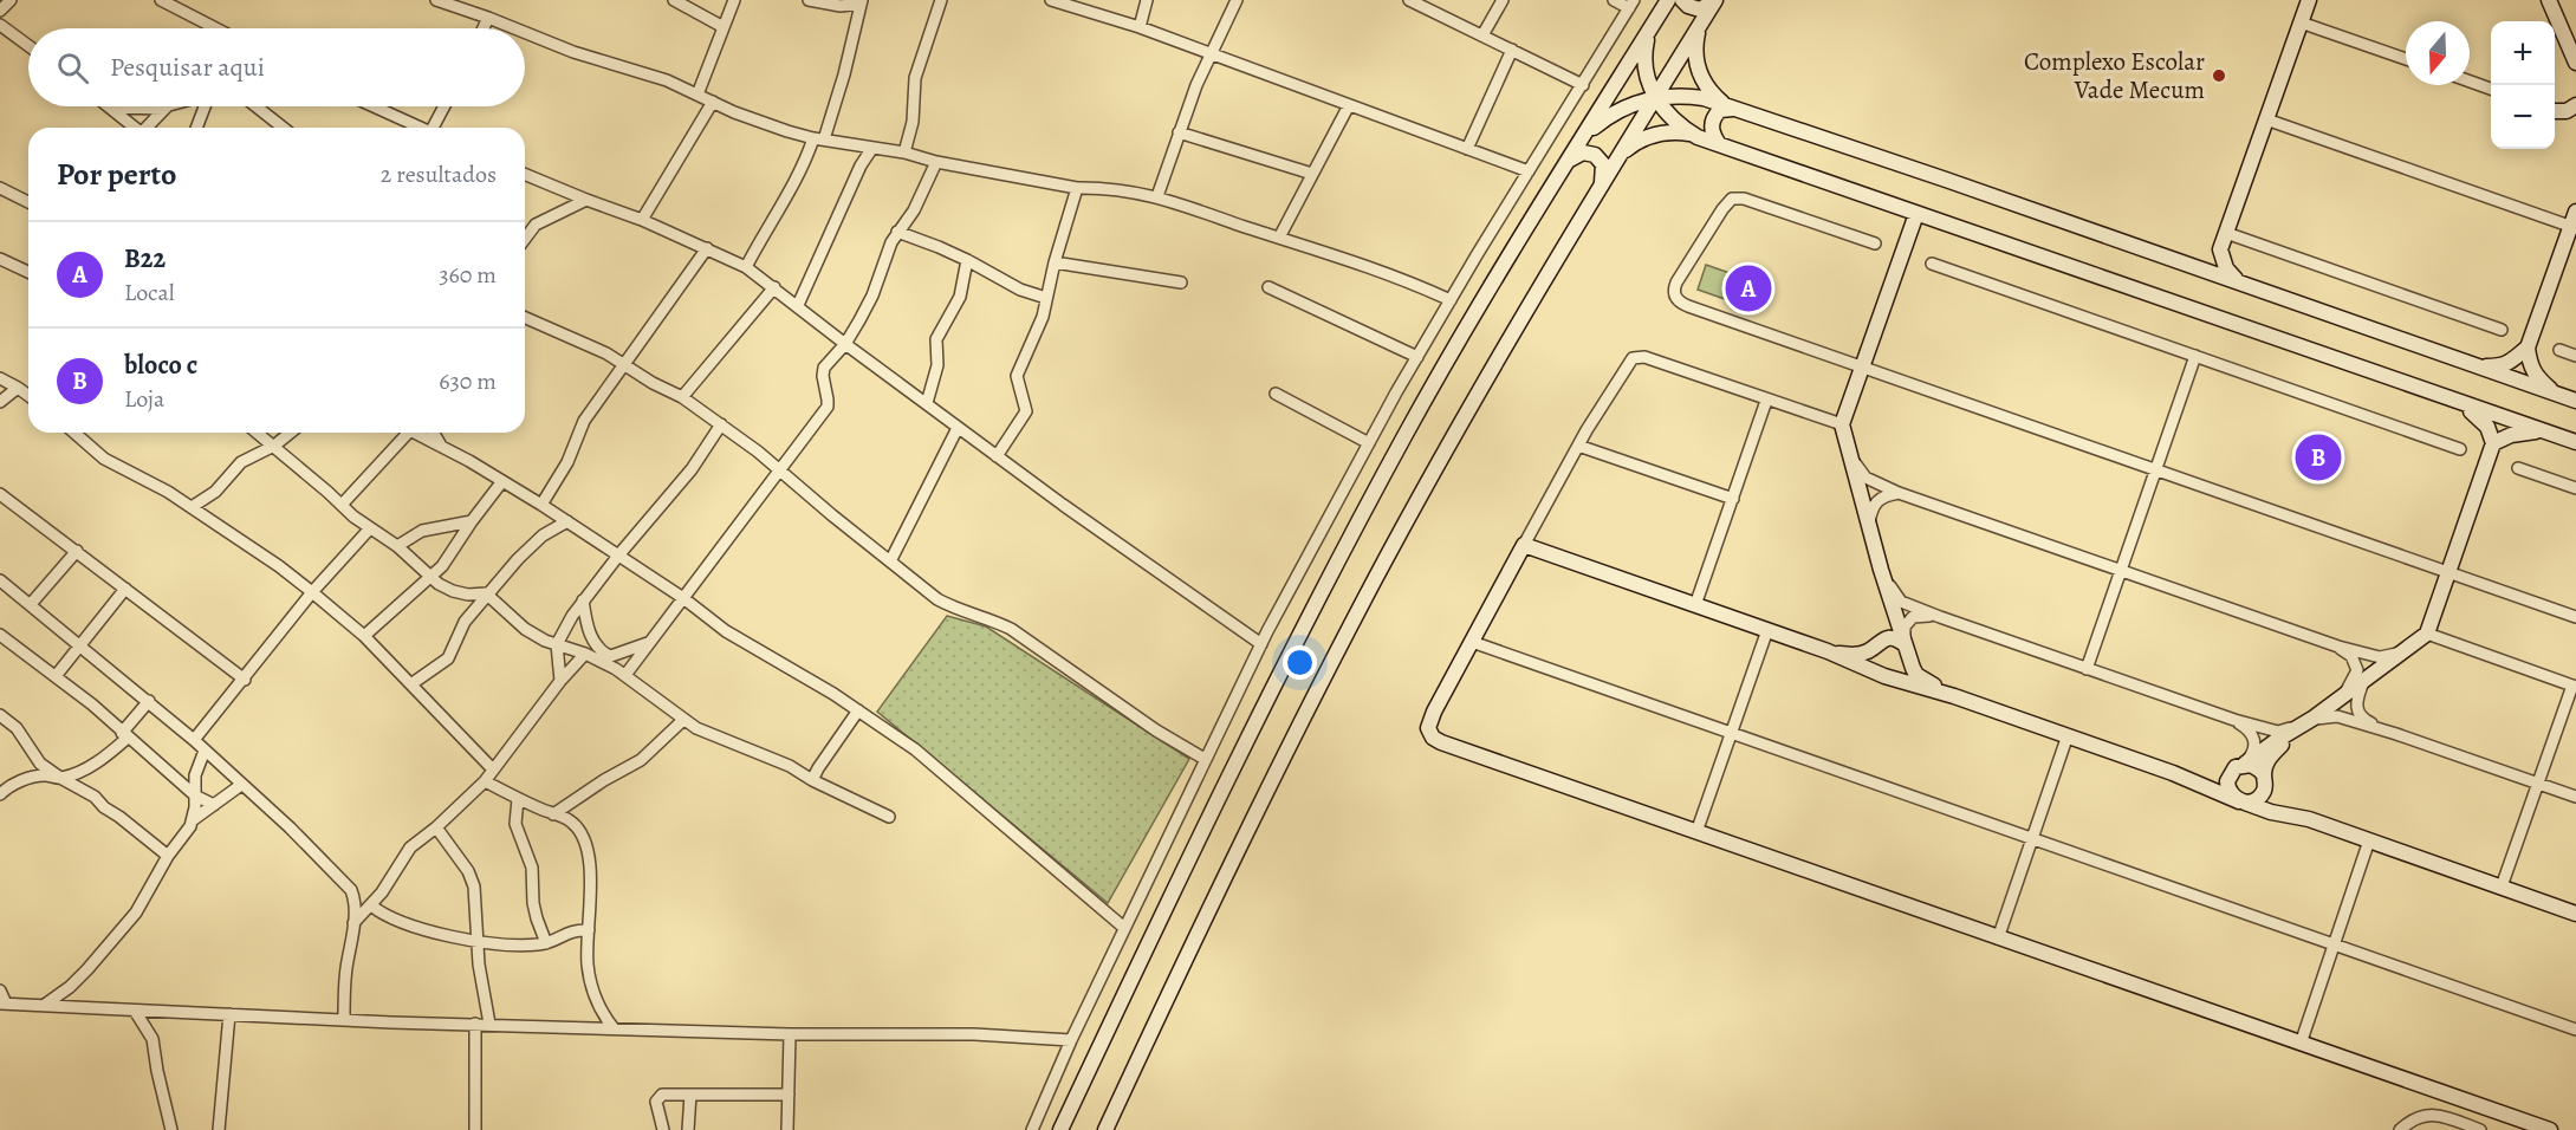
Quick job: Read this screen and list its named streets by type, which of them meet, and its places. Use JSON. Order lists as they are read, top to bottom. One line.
{"places":["Complexo Escolar Vade Mecum"],"north":"bottom","page":{"map_buttons":["+","−"],"search":"Pesquisar aqui","heading":["Por perto","2 resultados"],"list":[{"mark":"A","name":"B22","note":"Local","value":"360 m"},{"mark":"B","name":"bloco c","note":"Loja","value":"630 m"}],"pins":["A","B"]}}
